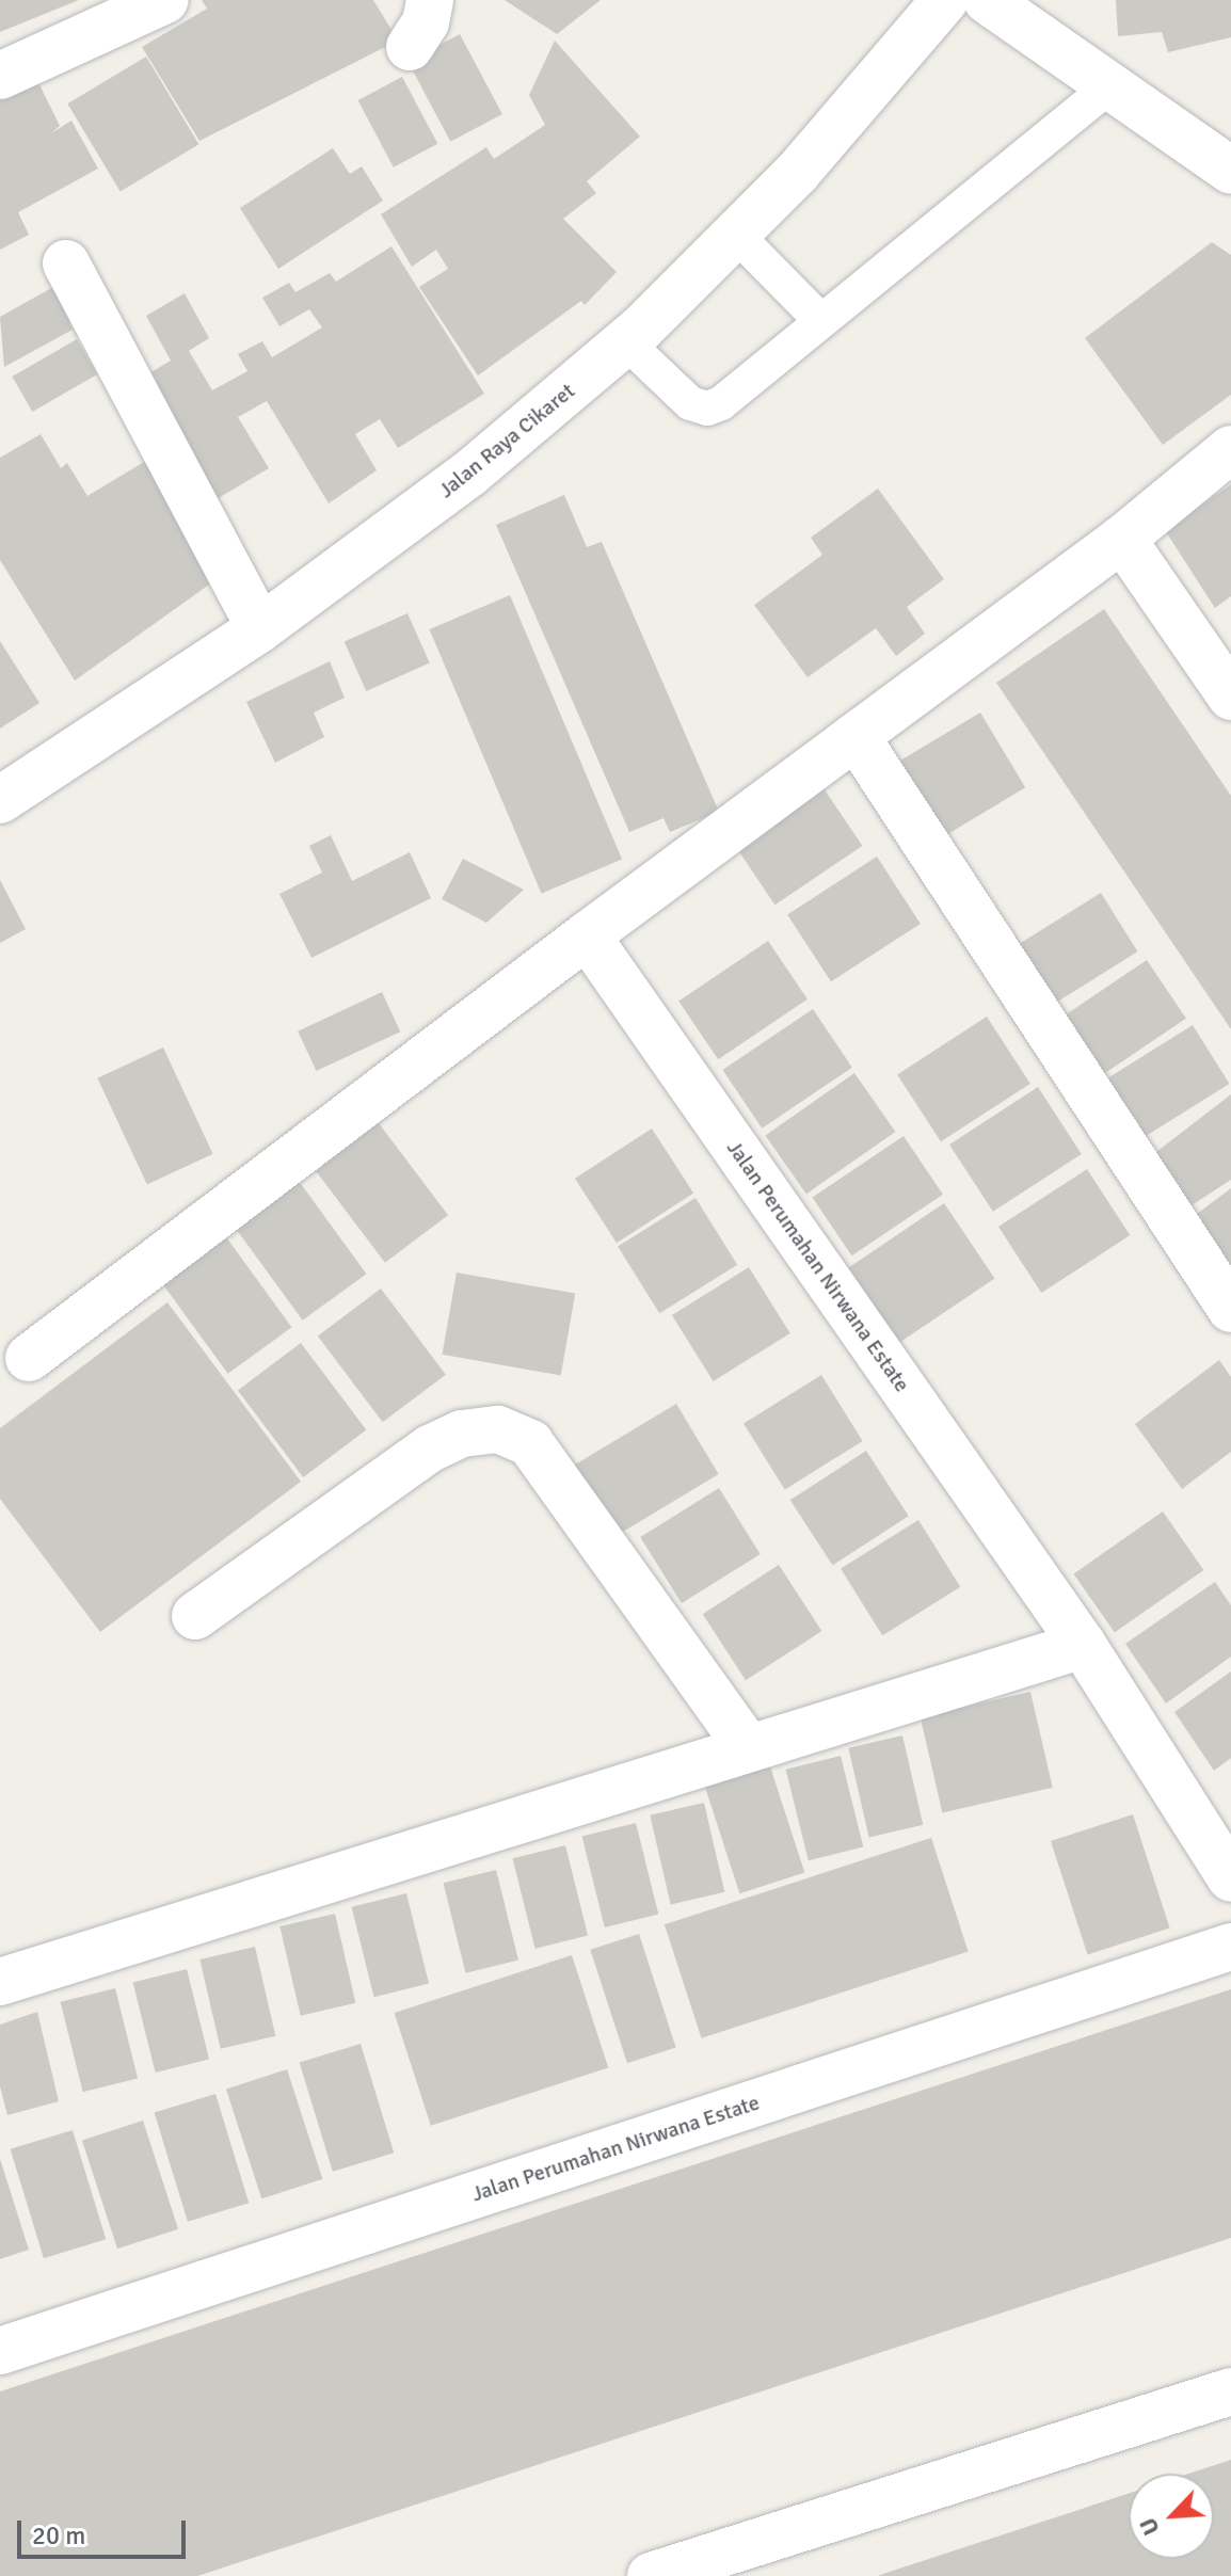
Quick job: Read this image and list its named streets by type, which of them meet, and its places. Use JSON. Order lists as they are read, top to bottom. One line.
{"streets":{"street":["Jalan Raya Cikaret","Jalan Perumahan Nirwana Estate"]},"scale_bar":"20 m","north":"bottom left"}
